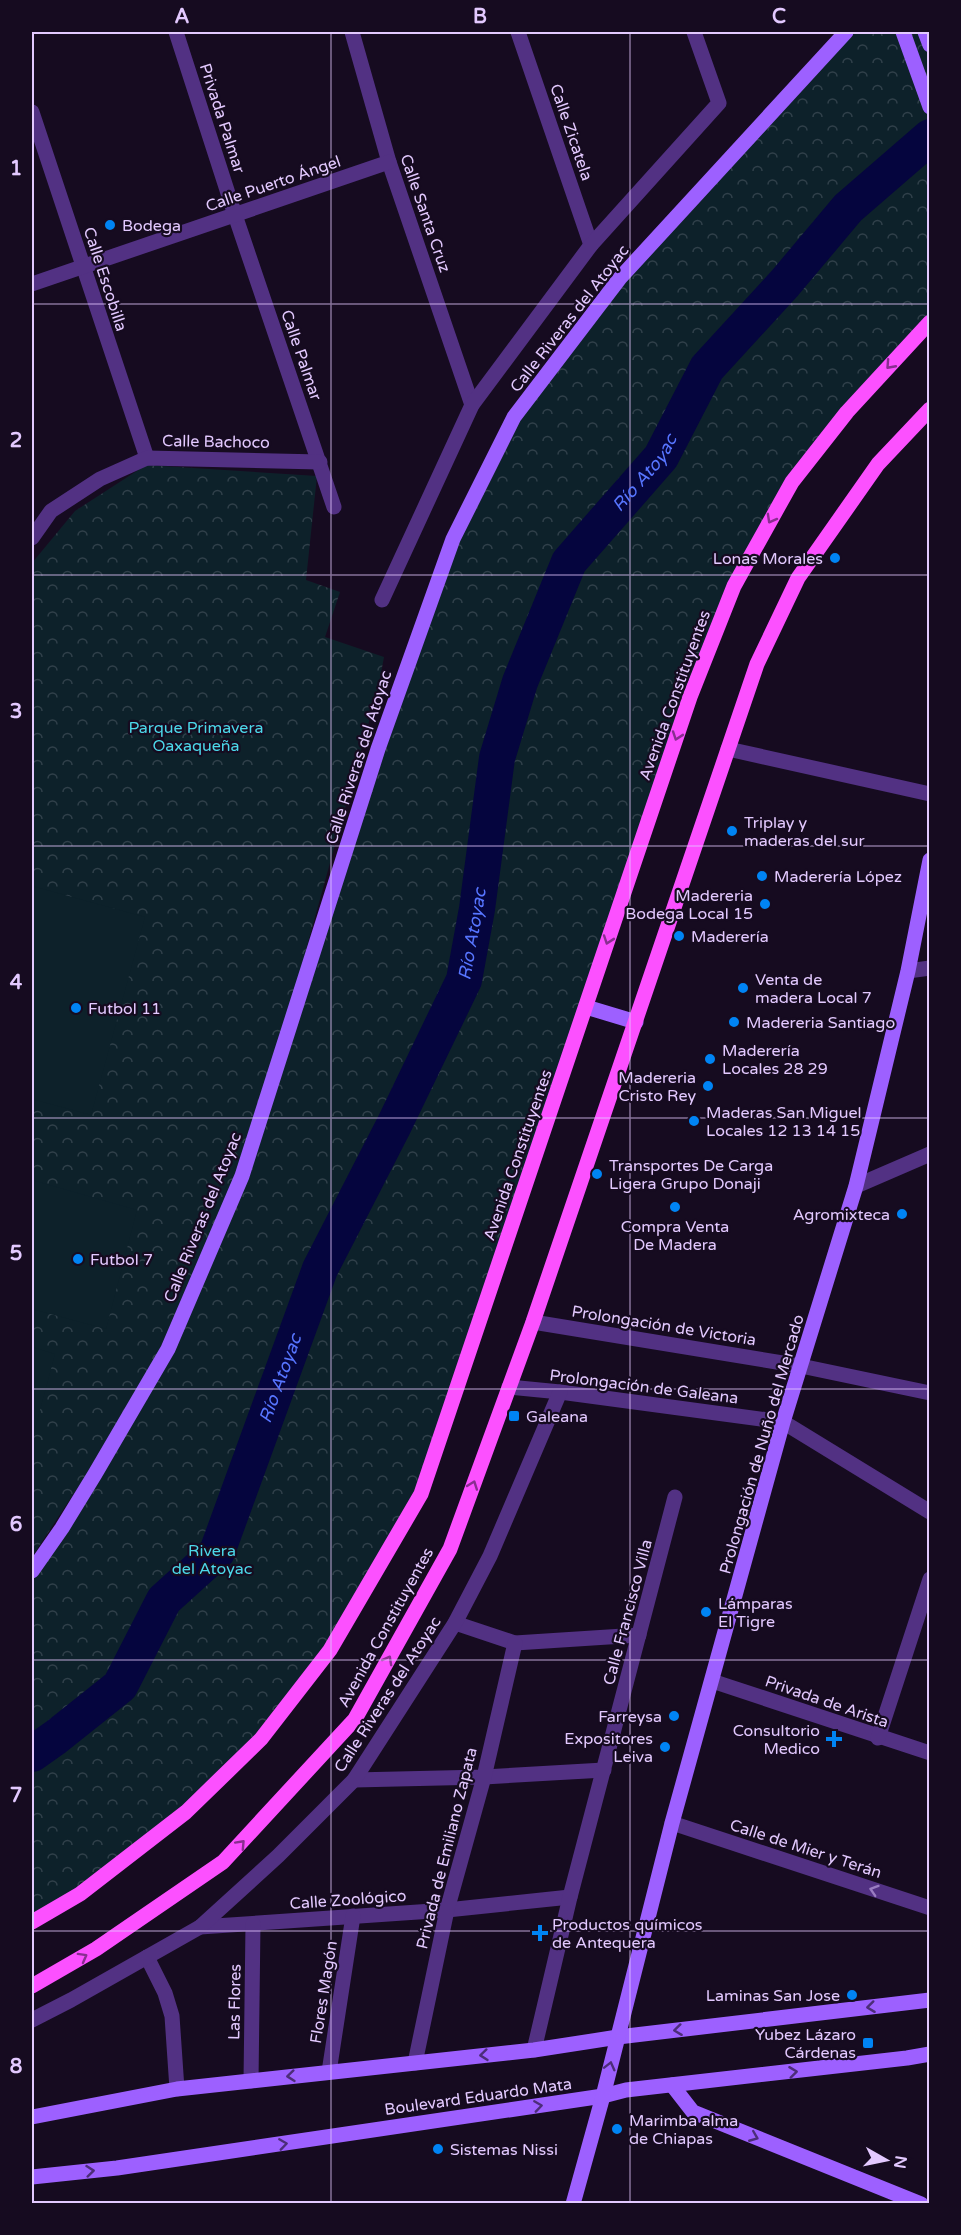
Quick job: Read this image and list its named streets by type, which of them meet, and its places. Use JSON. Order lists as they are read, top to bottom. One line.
{"streets":{"main road":["Avenida Constituyentes"],"street":["Privada Palmar","Calle Zicatela","Calle Puerto Ángel","Calle Santa Cruz","Calle Escobilla","Calle Riveras del Atoyac","Calle Palmar","Calle Bachoco","Prolongación de Victoria","Prolongación de Galeana","Prolongación de Nuño del Mercado","Calle Francisco Villa","Privada de Arista","Privada de Emiliano Zapata","Calle de Mier y Terán","Calle Zoológico","Flores Magón","Las Flores","Boulevard Eduardo Mata"]},"crossings":[["Privada Palmar","Calle Puerto Ángel"],["Privada Palmar","Calle Palmar"],["Calle Puerto Ángel","Calle Santa Cruz"],["Calle Puerto Ángel","Calle Escobilla"],["Calle Puerto Ángel","Calle Palmar"],["Calle Escobilla","Calle Bachoco"],["Calle Riveras del Atoyac","Prolongación de Galeana"],["Calle Riveras del Atoyac","Calle Zoológico"],["Calle Palmar","Calle Bachoco"],["Avenida Constituyentes","Prolongación de Victoria"],["Avenida Constituyentes","Prolongación de Galeana"],["Prolongación de Victoria","Prolongación de Nuño del Mercado"],["Prolongación de Galeana","Prolongación de Nuño del Mercado"],["Prolongación de Nuño del Mercado","Privada de Arista"],["Prolongación de Nuño del Mercado","Calle de Mier y Terán"],["Prolongación de Nuño del Mercado","Boulevard Eduardo Mata"],["Calle Francisco Villa","Calle Zoológico"],["Privada de Emiliano Zapata","Calle Zoológico"],["Calle Zoológico","Flores Magón"],["Calle Zoológico","Las Flores"]],"one_way":["Calle de Mier y Terán"],"water":["Río Atoyac"],"parks":["Parque Primavera Oaxaqueña","Rivera del Atoyac"],"places":{"other":["Bodega","Lonas Morales","Triplay y maderas del sur","Maderería López","Madereria Bodega Local 15","Maderería","Venta de madera Local 7","Futbol 11","Madereria Santiago","Maderería Locales 28 29","Madereria Cristo Rey","Maderas San Miguel Locales 12 13 14 15","Transportes De Carga Ligera Grupo Donaji","Compra Venta De Madera","Agromixteca","Futbol 7","Lámparas El Tigre","Farreysa","Expositores Leiva","Laminas San Jose","Marimba alma de Chiapas","Sistemas Nissi"],"transit":["Galeana","Yubez Lázaro Cárdenas"],"health":["Consultorio Medico","Productos químicos de Antequera"]},"north":"right","grid":{"columns":["A","B","C"],"rows":["1","2","3","4","5","6","7","8"]}}
